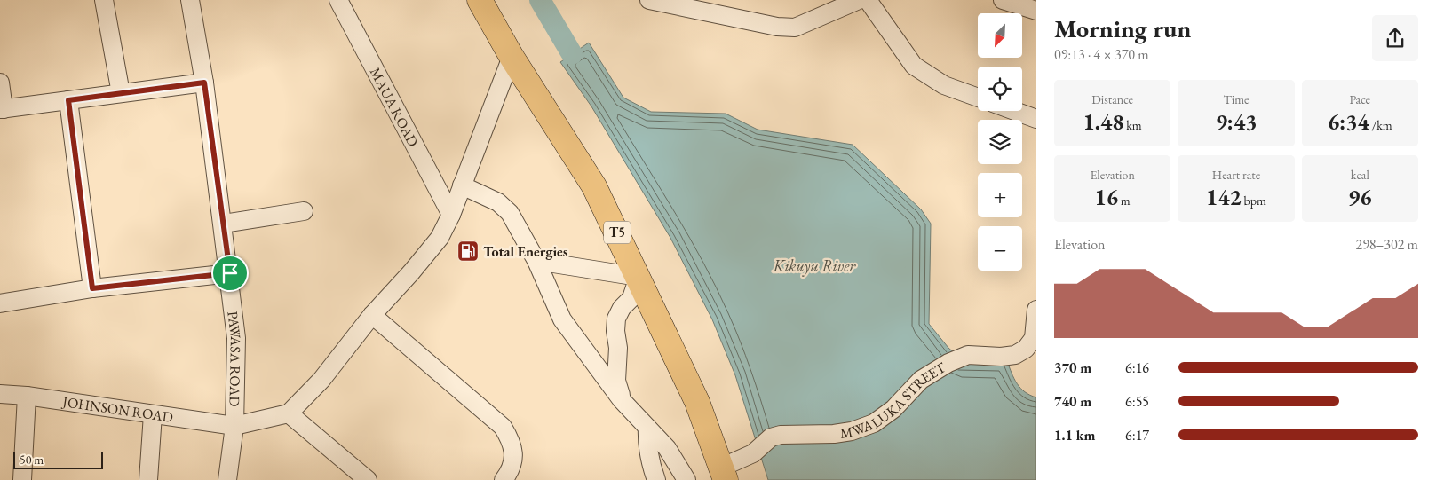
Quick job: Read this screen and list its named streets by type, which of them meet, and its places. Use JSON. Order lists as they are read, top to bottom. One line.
{"streets":{"highway":["T5"],"street":["MAUA ROAD","PAWASA ROAD","MWALUKA STREET","JOHNSON ROAD"]},"crossings":[["T5","MWALUKA STREET"],["PAWASA ROAD","JOHNSON ROAD"]],"water":["Kikuyu River"],"places":{"fuel station":["Total Energies"]},"scale_bar":"50 m","north":"bottom left","page":{"heading":["Morning run","09:13 · 4 × 370 m"],"map_buttons":["+","−"],"stats":[["Distance","1.48 km"],["Time","9:43"],["Pace","6:34 /km"],["Elevation","16 m"],["Heart rate","142 bpm"],["kcal","96"]],"chart":["Elevation","298–302 m"],"list":[{"name":"370 m","note":"6:16"},{"name":"740 m","note":"6:55"},{"name":"1.1 km","note":"6:17"}],"scale":"50 m"}}
